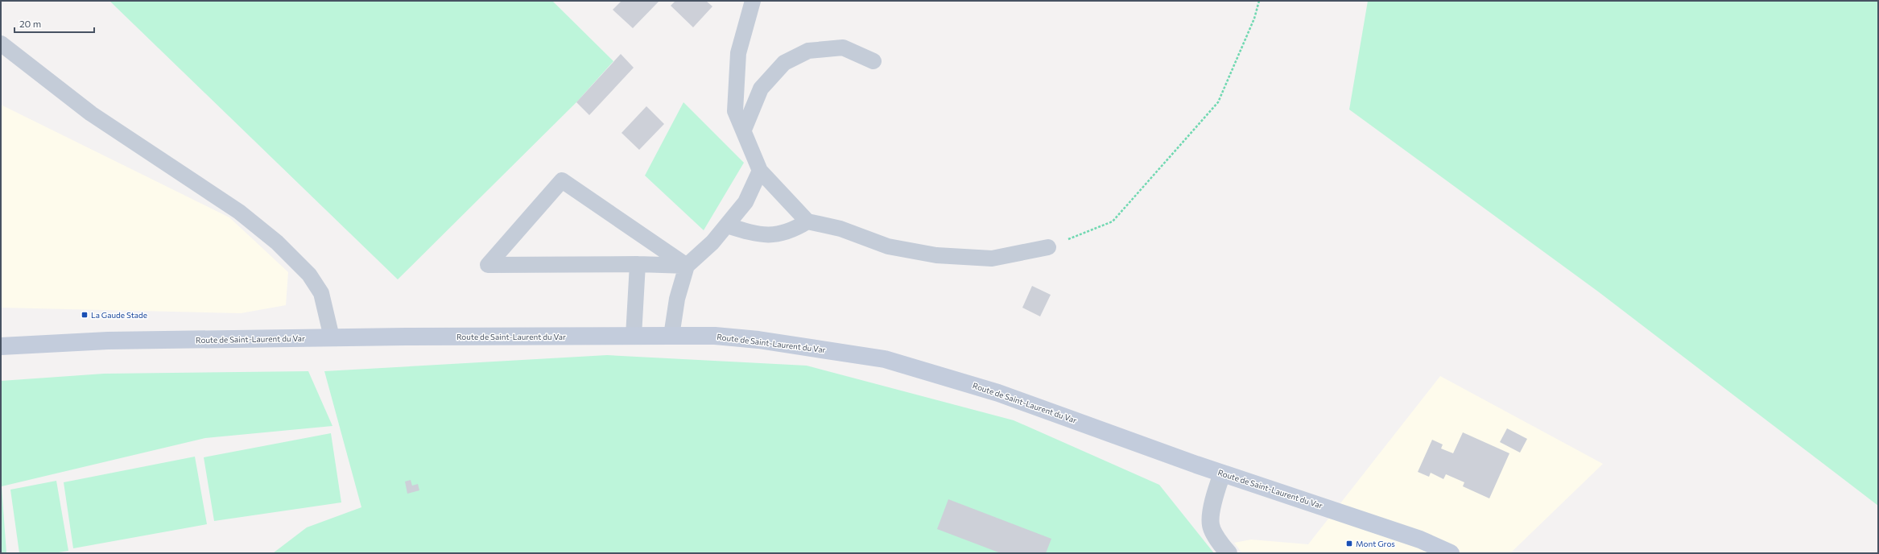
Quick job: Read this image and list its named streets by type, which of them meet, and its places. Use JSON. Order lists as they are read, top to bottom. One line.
{"streets":{"main road":["Route de Saint-Laurent du Var"]},"places":{"transit":["La Gaude Stade","Mont Gros"]},"scale_bar":"20 m"}
